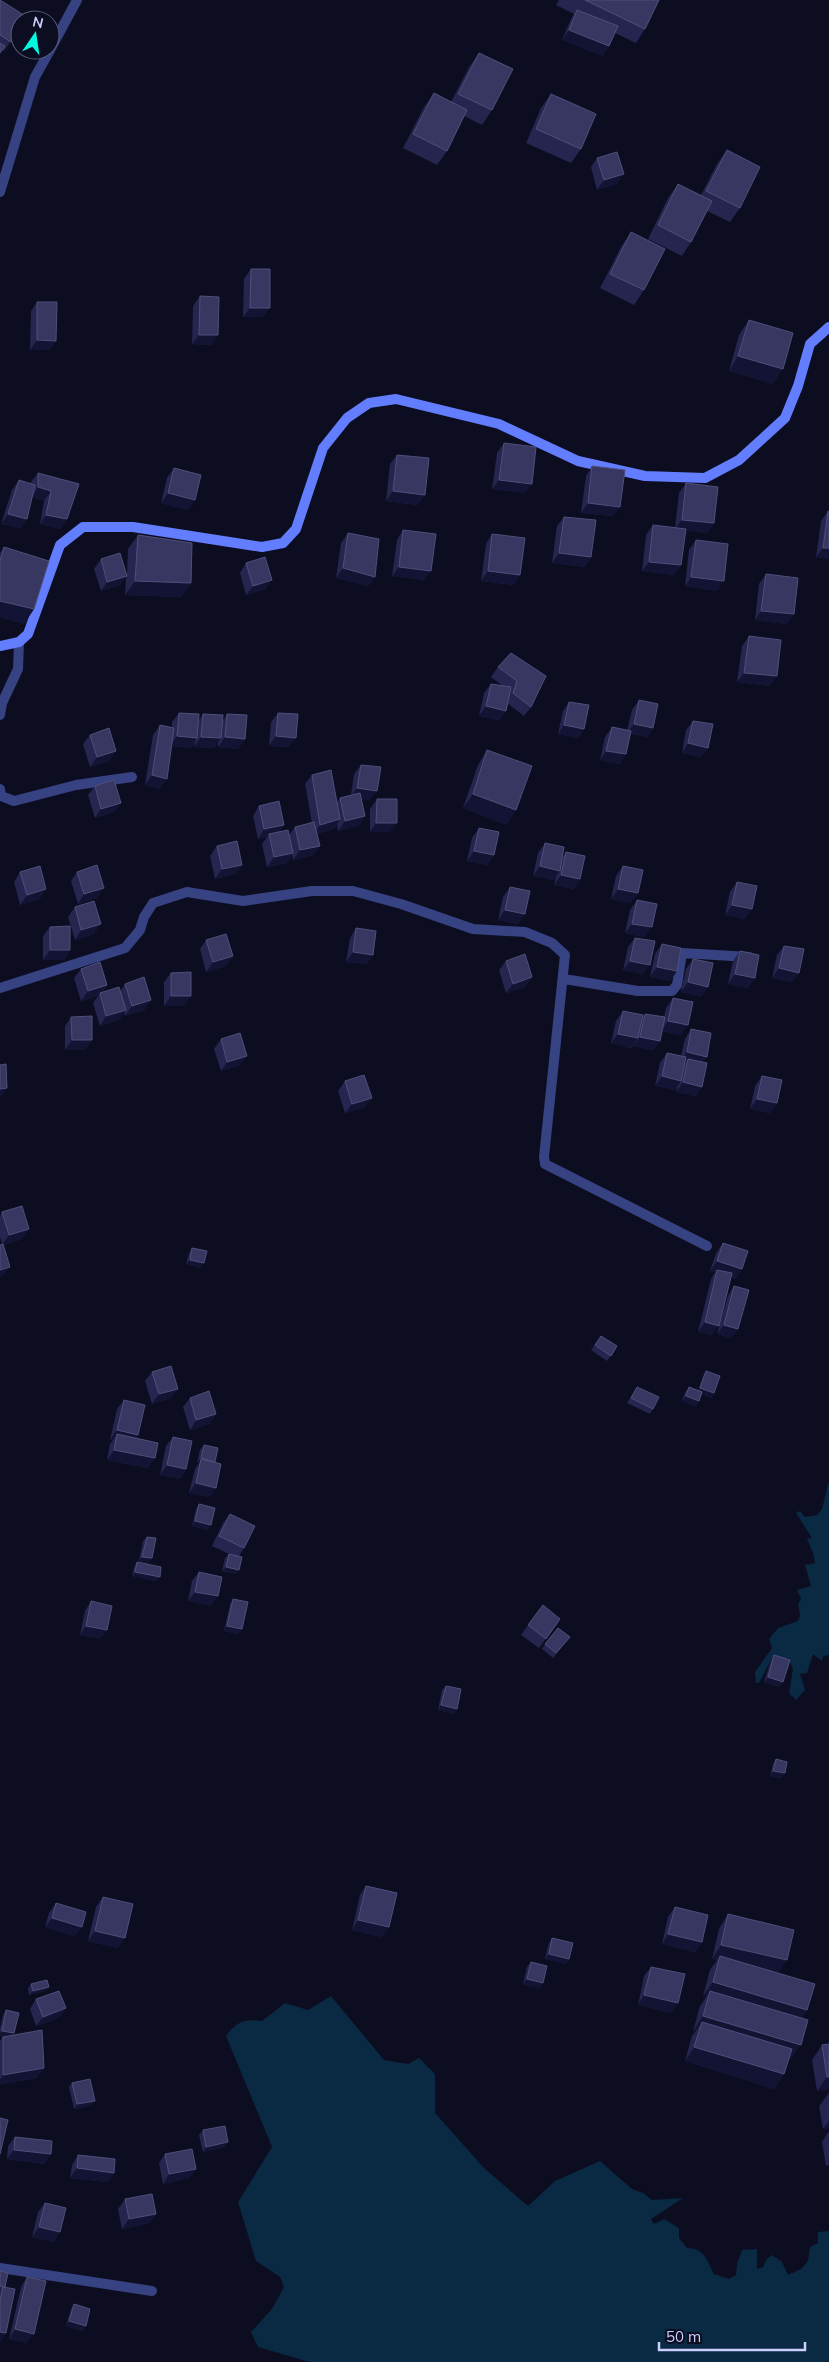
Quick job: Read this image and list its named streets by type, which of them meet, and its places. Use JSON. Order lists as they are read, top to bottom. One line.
{"scale_bar":"50 m","north":"top"}
